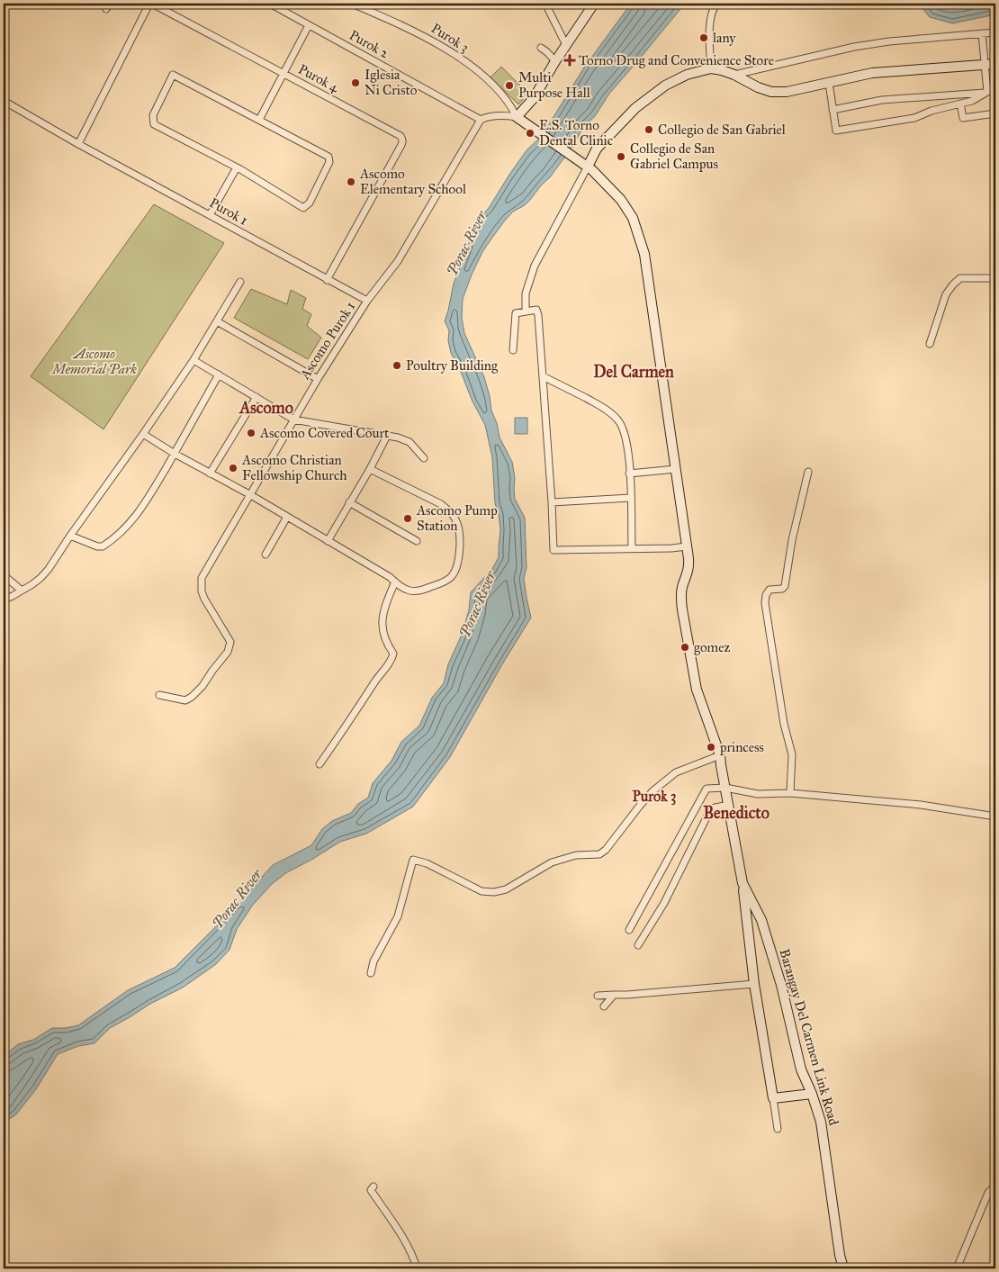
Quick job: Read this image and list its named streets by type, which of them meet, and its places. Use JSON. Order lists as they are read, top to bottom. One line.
{"streets":{"street":["Purok 3","Purok 2","Purok 4","Purok 1","Ascomo Purok 1","Barangay Del Carmen Link Road"]},"crossings":[["Purok 3","Barangay Del Carmen Link Road"],["Purok 2","Ascomo Purok 1"],["Purok 4","Purok 1"],["Purok 1","Ascomo Purok 1"]],"districts":["Del Carmen","Ascomo","Purok 3","Benedicto"],"water":["Porac River"],"parks":["Ascomo Memorial Park"],"places":{"other":["lany","Iglesia Ni Cristo","Multi Purpose Hall","Collegio de San Gabriel","E.S. Torno Dental Clinic","Collegio de San Gabriel Campus","Ascomo Elementary School","Poultry Building","Ascomo Covered Court","Ascomo Christian Fellowship Church","Ascomo Pump Station","gomez","princess"],"health":["Torno Drug and Convenience Store"]}}
